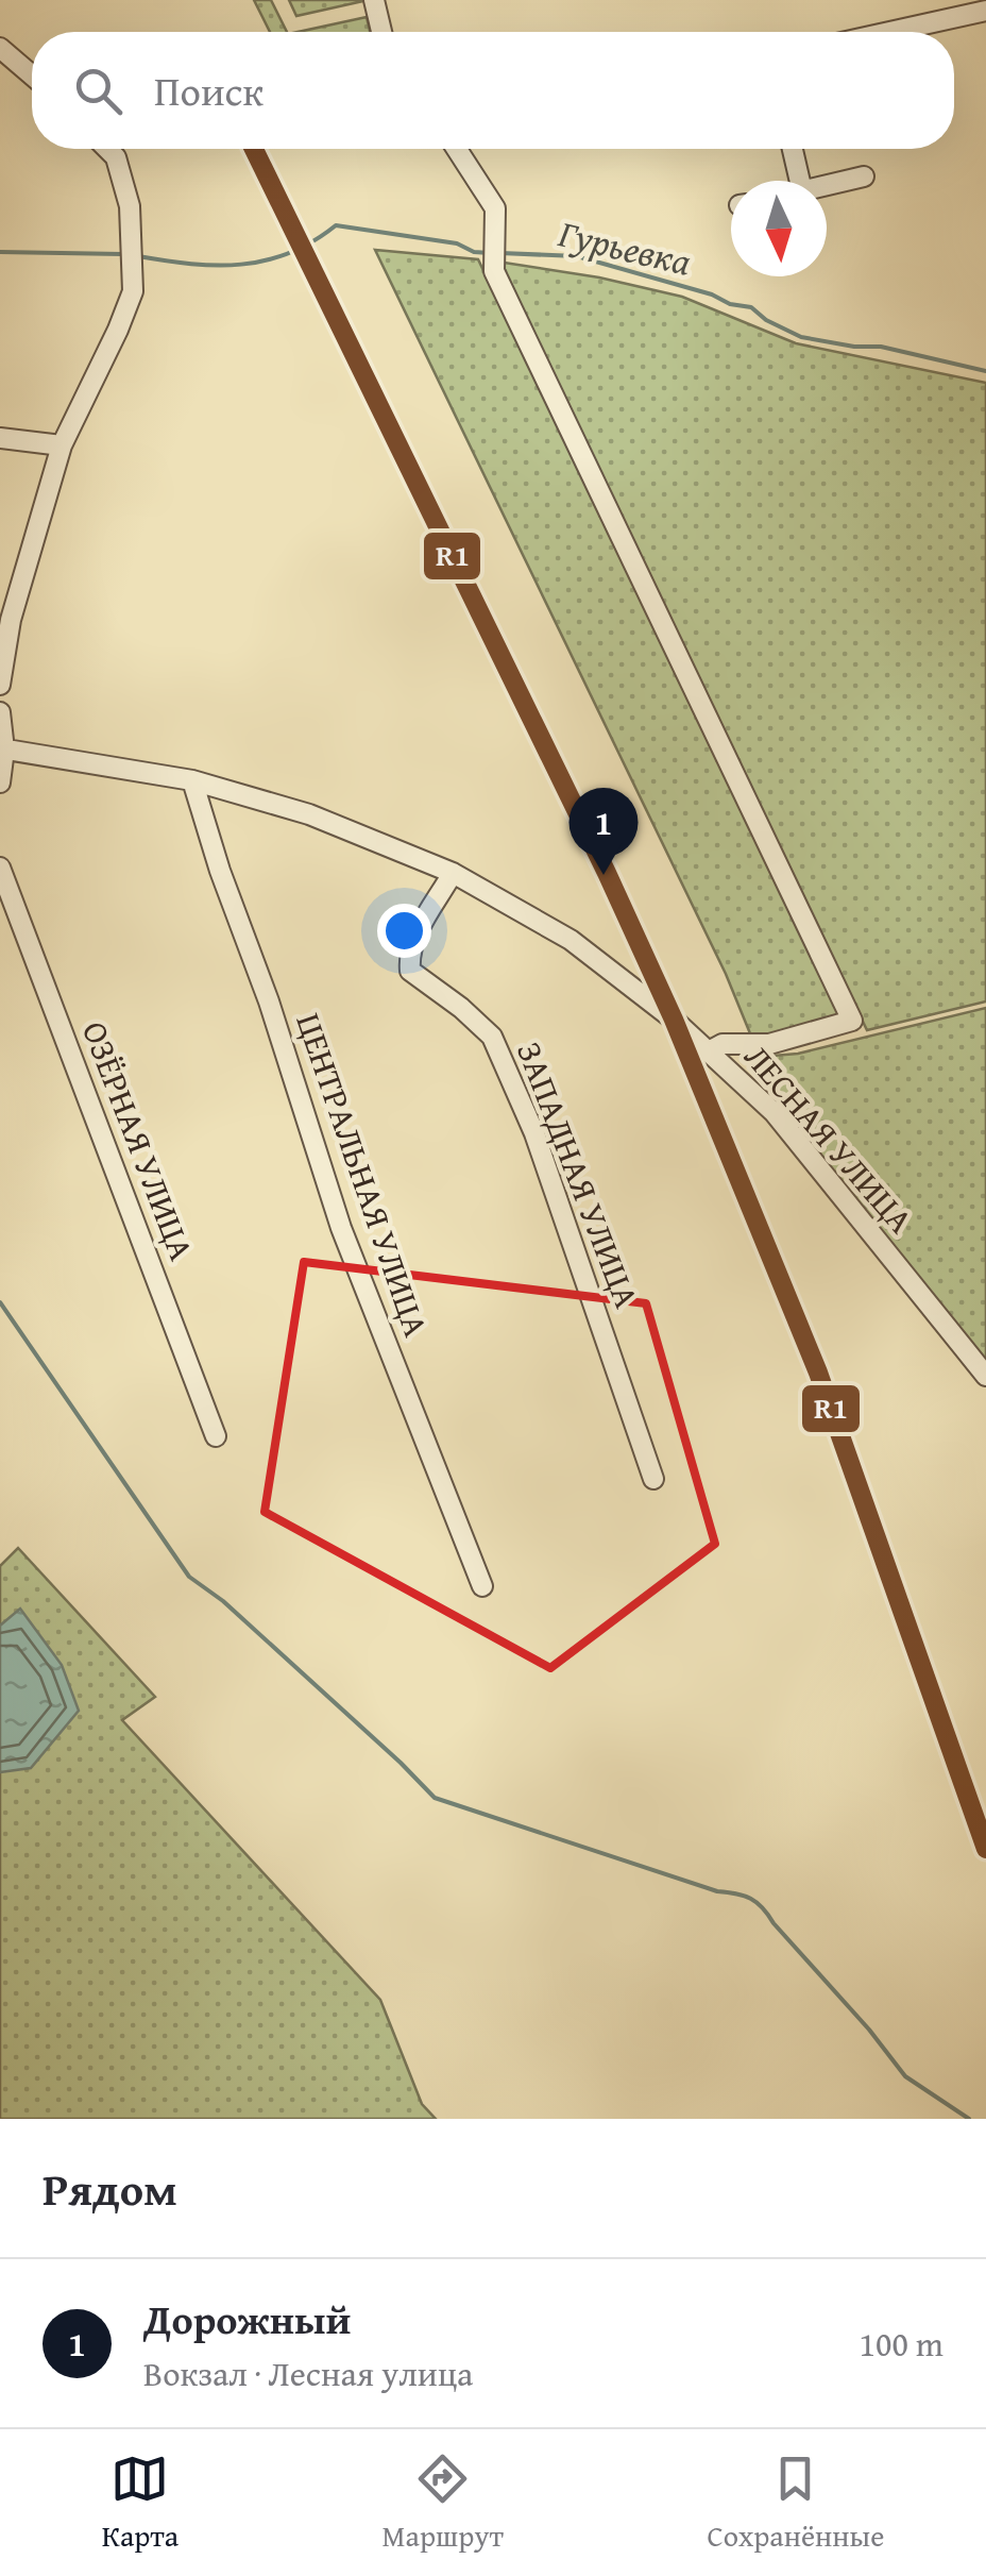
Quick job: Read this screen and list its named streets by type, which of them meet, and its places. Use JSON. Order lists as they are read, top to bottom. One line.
{"streets":{"street":["ЛЕСНАЯ УЛИЦА","ОЗЁРНАЯ УЛИЦА","ЦЕНТРАЛЬНАЯ УЛИЦА","ЗАПАДНАЯ УЛИЦА"]},"crossings":[["ЛЕСНАЯ УЛИЦА","ЦЕНТРАЛЬНАЯ УЛИЦА"],["ЛЕСНАЯ УЛИЦА","ЗАПАДНАЯ УЛИЦА"]],"water":["Гурьевка"],"lines":["transit line R1"],"north":"bottom","page":{"search":"Поиск","pins":"1","heading":"Рядом","list":[{"mark":"1","name":"Дорожный","note":"Вокзал · Лесная улица","value":"100 m"}],"nav":["Карта","Маршрут","Сохранённые"]}}
